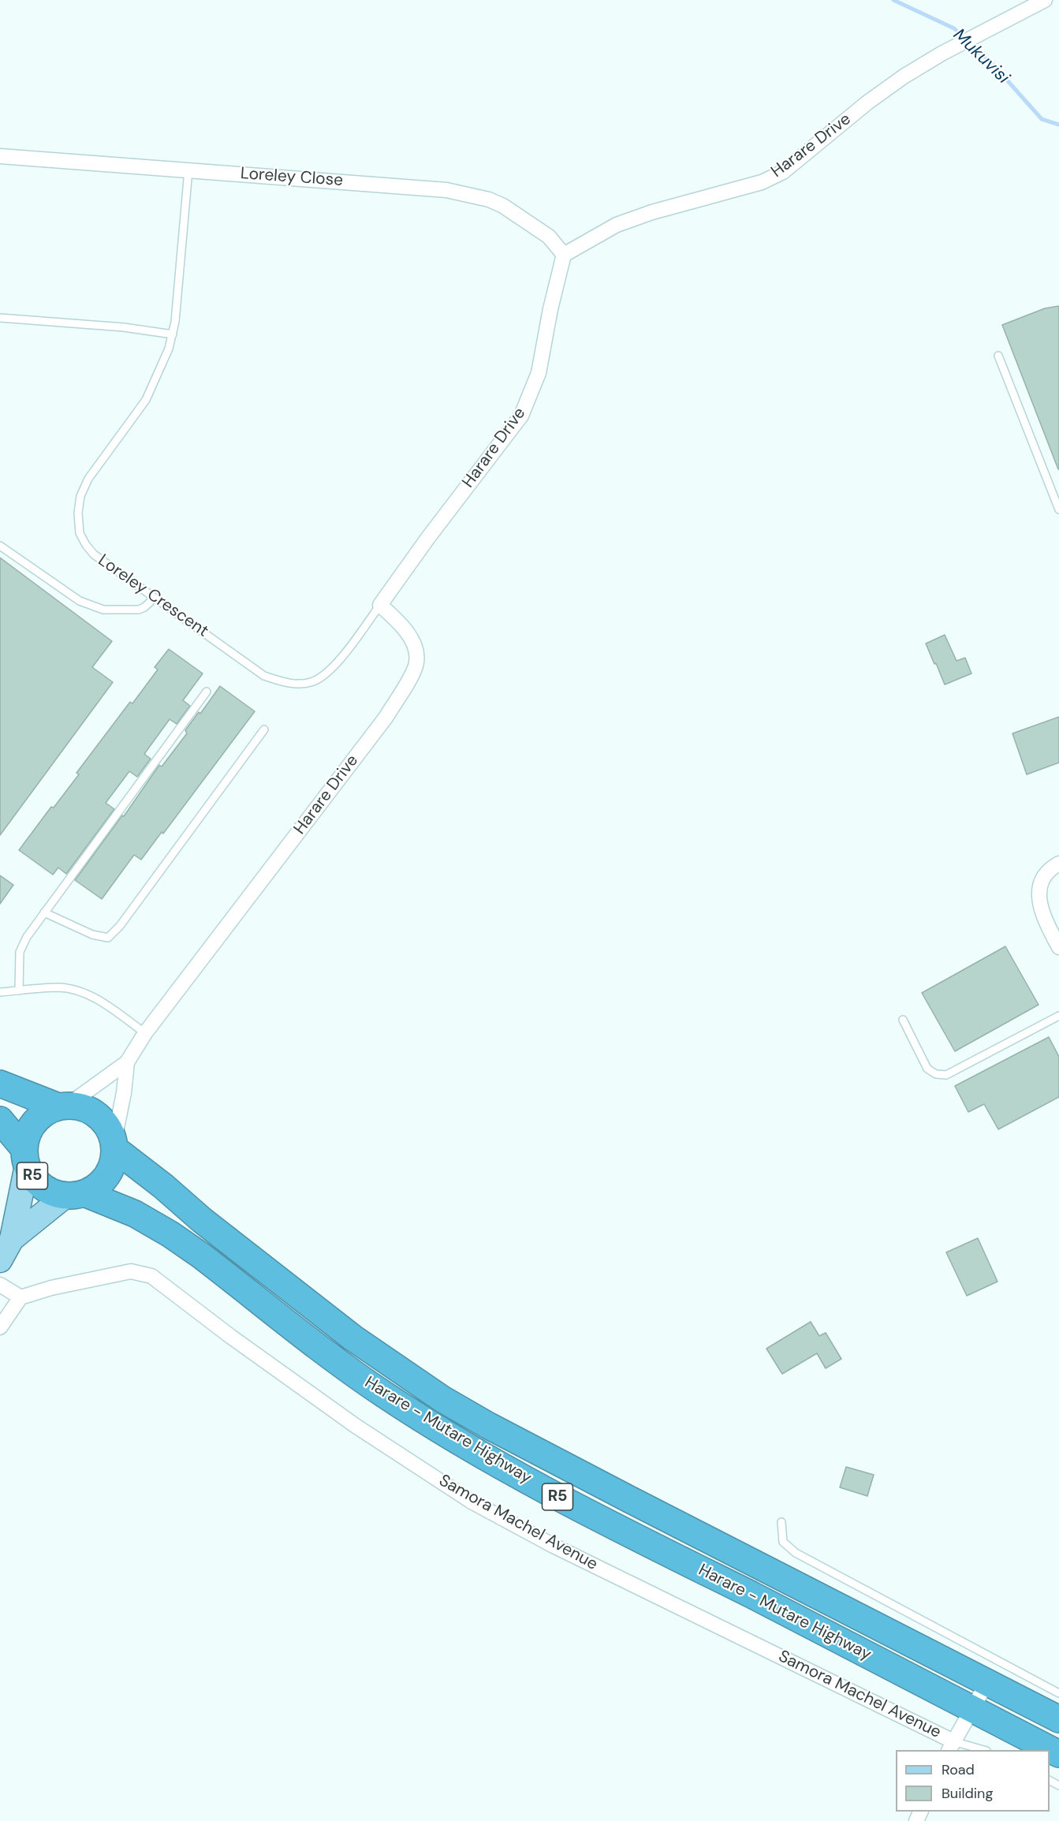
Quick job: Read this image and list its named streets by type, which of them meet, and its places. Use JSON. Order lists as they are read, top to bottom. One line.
{"streets":{"highway":["R5","Harare - Mutare Highway"],"street":["Harare Drive","Loreley Close","Samora Machel Avenue"],"lane":["Loreley Crescent"]},"crossings":[["Harare Drive","Loreley Close"],["Harare Drive","Loreley Crescent"],["Harare Drive","R5"],["Harare Drive","Harare - Mutare Highway"],["Loreley Close","Loreley Crescent"],["R5","Harare - Mutare Highway"]],"water":["Mukuvisi"],"legend":["Road","Building"]}
